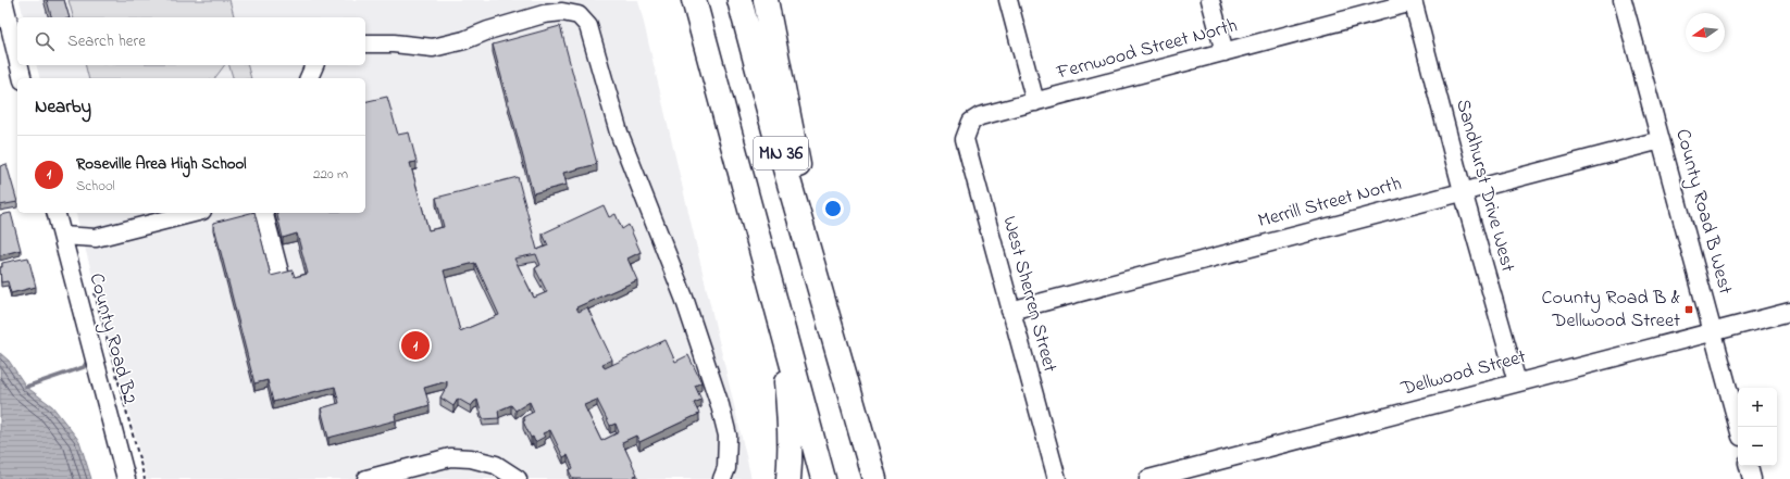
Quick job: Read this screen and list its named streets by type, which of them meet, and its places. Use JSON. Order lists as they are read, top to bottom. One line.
{"streets":{"highway":["MN 36"],"street":["Fernwood Street North","Sandhurst Drive West","Merrill Street North","County Road B West","West Sherren Street","County Road B2","Dellwood Street"]},"crossings":[["Fernwood Street North","Sandhurst Drive West"],["Fernwood Street North","West Sherren Street"],["Sandhurst Drive West","Merrill Street North"],["Sandhurst Drive West","Dellwood Street"],["Merrill Street North","County Road B West"],["Merrill Street North","West Sherren Street"],["County Road B West","Dellwood Street"]],"places":{"transit":["County Road B & Dellwood Street"]},"north":"left","page":{"search":"Search here","heading":"Nearby","list":[{"mark":"1","name":"Roseville Area High School","note":"School","value":"220 m"}],"pins":"1","map_buttons":["+","−"]}}
